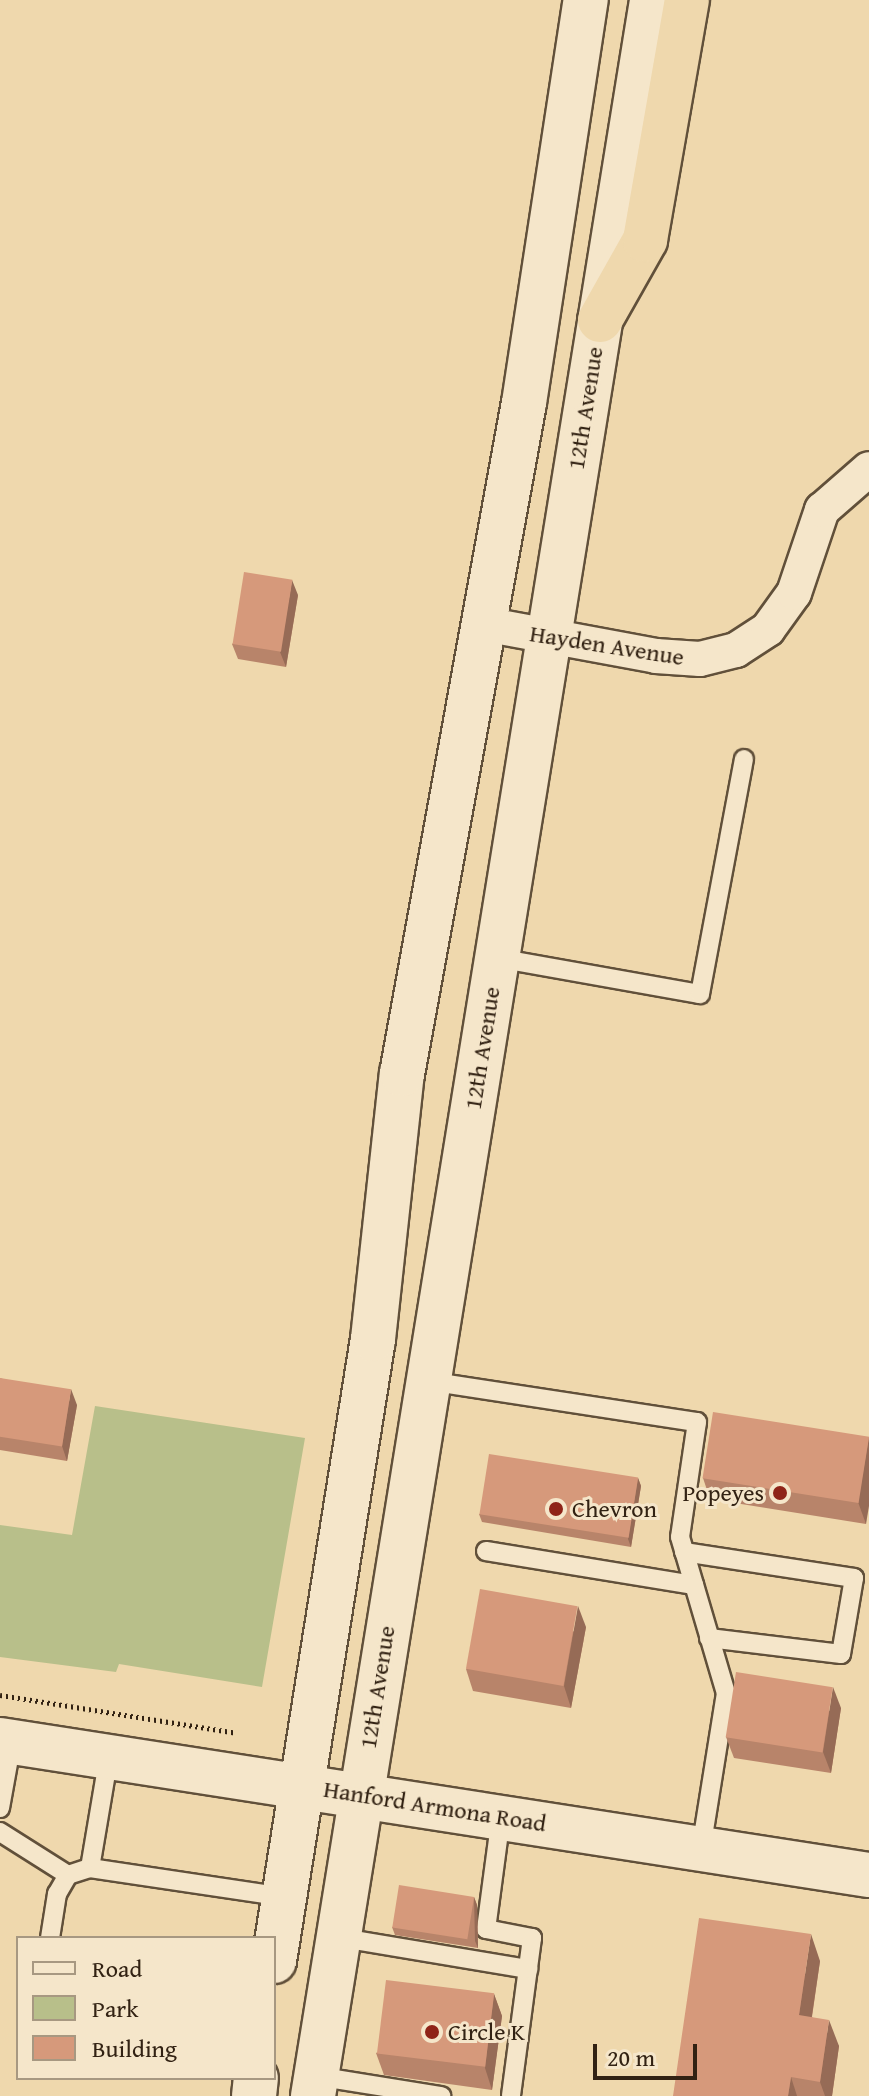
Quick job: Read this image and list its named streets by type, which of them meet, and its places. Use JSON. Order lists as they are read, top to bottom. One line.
{"streets":{"main road":["12th Avenue","Hanford Armona Road"],"street":["Hayden Avenue"]},"crossings":[["12th Avenue","Hayden Avenue"],["12th Avenue","Hanford Armona Road"]],"places":["Popeyes","Chevron","Circle K"],"legend":["Road","Park","Building"],"scale_bar":"20 m"}
